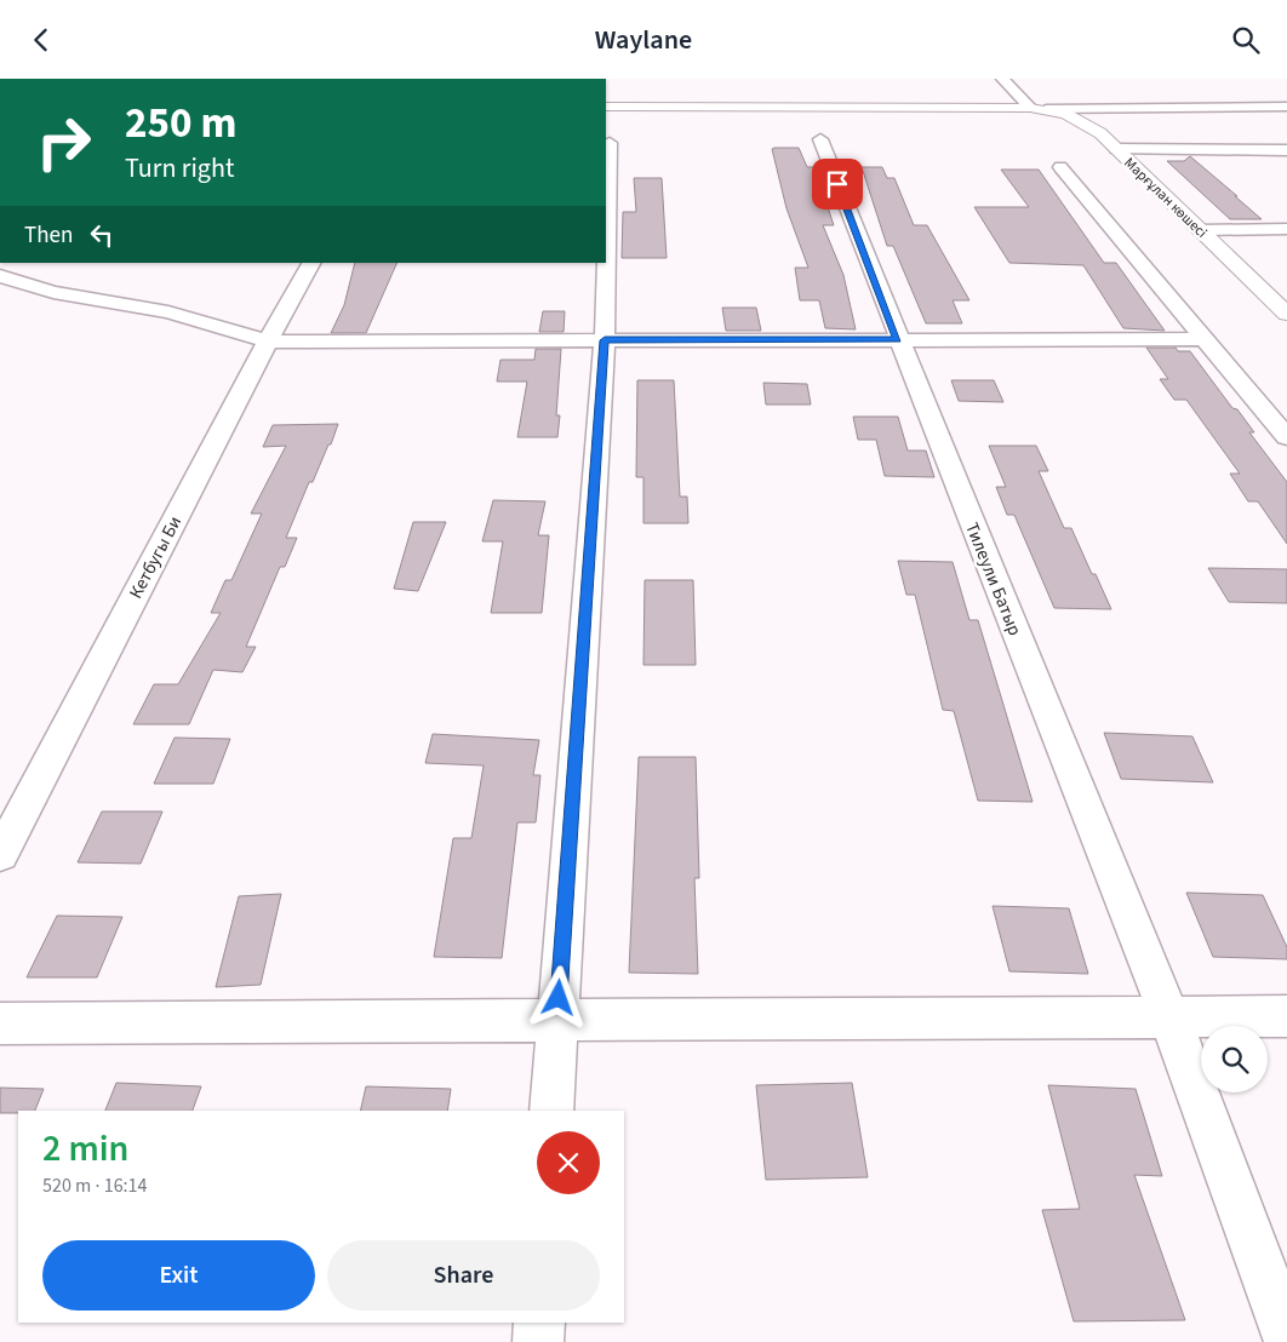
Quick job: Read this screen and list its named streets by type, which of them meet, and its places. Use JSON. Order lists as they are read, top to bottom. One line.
{"streets":{"main road":["Марғұлан көшесі"],"street":["Кетбугы Би","Тилеули Батыр"]},"page":{"header":"Waylane","turn":["250 m","Turn right"],"then":"Then","heading":["2 min","520 m · 16:14"],"buttons":["Exit","Share"]}}
